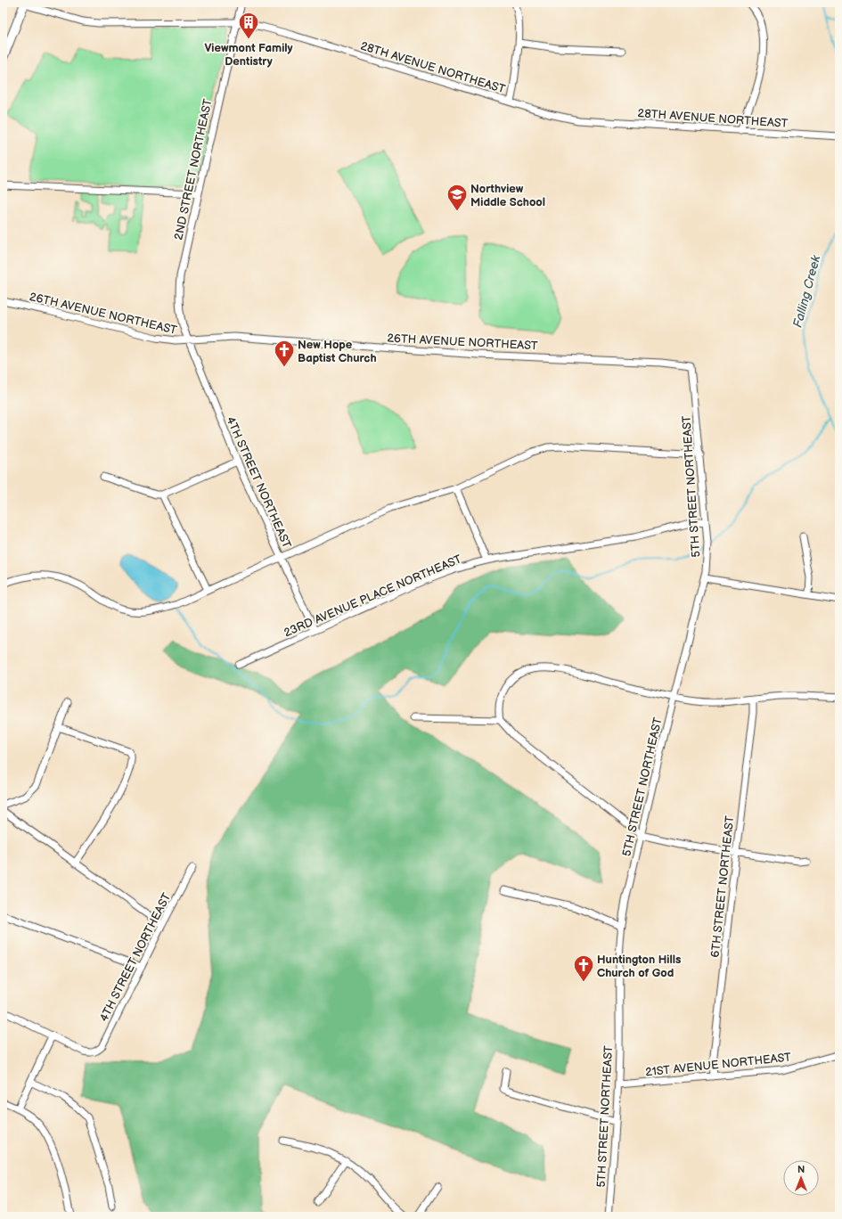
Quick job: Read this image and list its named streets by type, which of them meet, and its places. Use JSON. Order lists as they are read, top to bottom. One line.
{"streets":{"street":["28TH AVENUE NORTHEAST","2ND STREET NORTHEAST","26TH AVENUE NORTHEAST","4TH STREET NORTHEAST","5TH STREET NORTHEAST","23RD AVENUE PLACE NORTHEAST","6TH STREET NORTHEAST","21ST AVENUE NORTHEAST"]},"crossings":[["28TH AVENUE NORTHEAST","2ND STREET NORTHEAST"],["2ND STREET NORTHEAST","26TH AVENUE NORTHEAST"],["2ND STREET NORTHEAST","4TH STREET NORTHEAST"],["26TH AVENUE NORTHEAST","4TH STREET NORTHEAST"],["26TH AVENUE NORTHEAST","5TH STREET NORTHEAST"],["4TH STREET NORTHEAST","23RD AVENUE PLACE NORTHEAST"],["5TH STREET NORTHEAST","23RD AVENUE PLACE NORTHEAST"],["5TH STREET NORTHEAST","21ST AVENUE NORTHEAST"],["6TH STREET NORTHEAST","21ST AVENUE NORTHEAST"]],"water":["Falling Creek"],"places":{"building":["Viewmont Family Dentistry"],"school or university":["Northview Middle School"],"church":["New Hope Baptist Church","Huntington Hills Church of God"]},"north":"top"}
